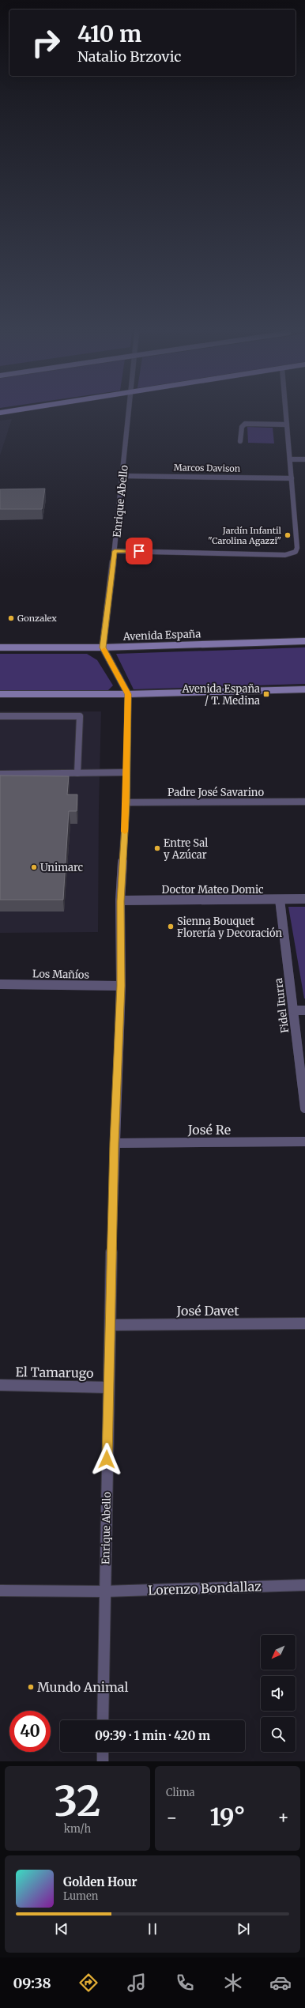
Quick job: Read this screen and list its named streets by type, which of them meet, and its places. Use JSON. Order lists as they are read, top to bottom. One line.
{"streets":{"main road":["Avenida España"],"street":["Marcos Davison","Enrique Abello","Padre José Savarino","Doctor Mateo Domic","Los Mañíos","Fidel Iturra","José Re","José Davet","El Tamarugo","Lorenzo Bondallaz"]},"crossings":[["Marcos Davison","Enrique Abello"],["Enrique Abello","Avenida España"],["Enrique Abello","Padre José Savarino"],["Enrique Abello","Doctor Mateo Domic"],["Enrique Abello","Los Mañíos"],["Enrique Abello","José Re"],["Enrique Abello","José Davet"],["Enrique Abello","El Tamarugo"],["Enrique Abello","Lorenzo Bondallaz"],["Doctor Mateo Domic","Fidel Iturra"]],"places":{"other":["Jardín Infantil \"Carolina Agazzi\"","Gonzalex","Entre Sal y Azúcar","Unimarc","Sienna Bouquet Florería y Decoración","Mundo Animal"],"transit":["Avenida España / T. Medina"]},"north":"bottom left","page":{"turn":["410 m","Natalio Brzovic"],"limit":"40","trip":"09:39 · 1 min · 420 m","tile":[["32","km/h"],"Clima"],"heat":["−","19°","+"],"song":["Golden Hour","Lumen"],"tabs":"09:38"}}
